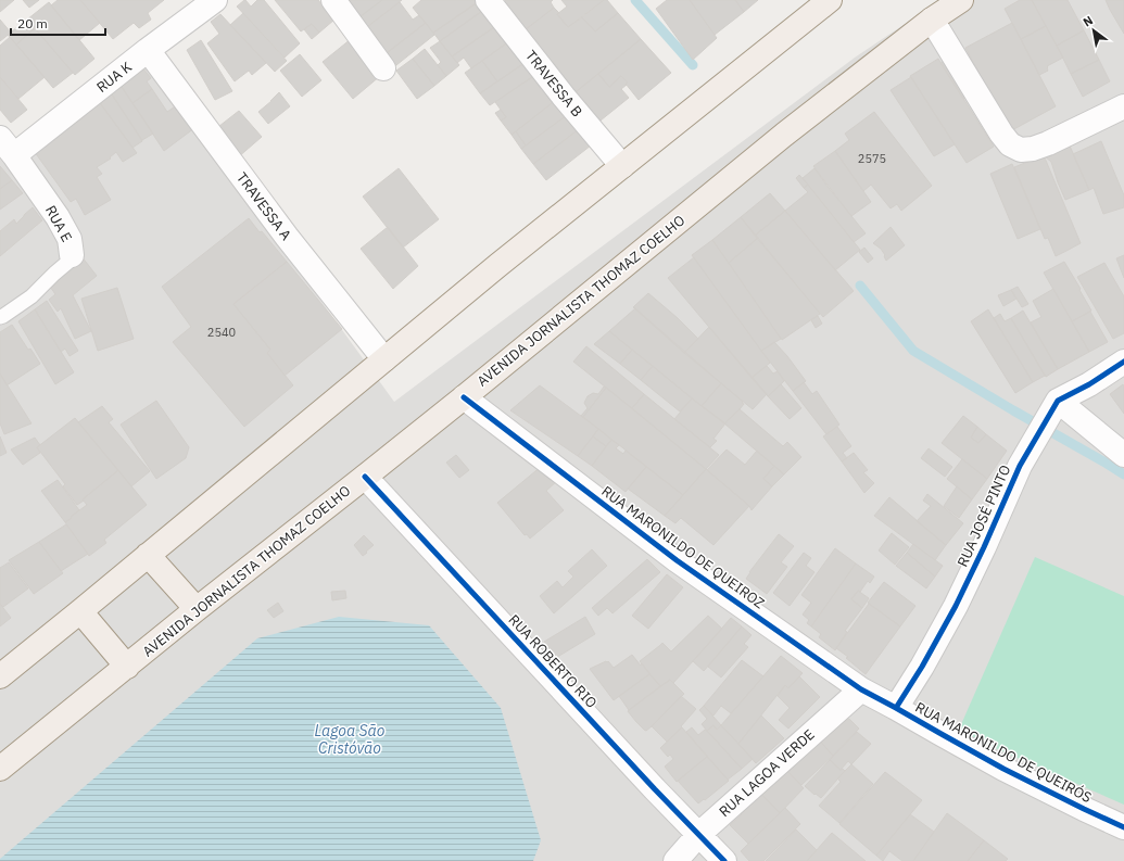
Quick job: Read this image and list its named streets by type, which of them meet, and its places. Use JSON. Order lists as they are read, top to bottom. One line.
{"streets":{"main road":["AVENIDA JORNALISTA THOMAZ COELHO"],"street":["RUA K","TRAVESSA B","TRAVESSA A","RUA E","RUA JOSÉ PINTO","RUA MARONILDO DE QUEIROZ","RUA ROBERTO RIO","RUA MARONILDO DE QUEIRÓS","RUA LAGOA VERDE"]},"crossings":[["RUA K","TRAVESSA A"],["RUA K","RUA E"],["AVENIDA JORNALISTA THOMAZ COELHO","RUA MARONILDO DE QUEIROZ"],["AVENIDA JORNALISTA THOMAZ COELHO","RUA ROBERTO RIO"],["RUA JOSÉ PINTO","RUA MARONILDO DE QUEIROZ"],["RUA JOSÉ PINTO","RUA MARONILDO DE QUEIRÓS"],["RUA MARONILDO DE QUEIROZ","RUA MARONILDO DE QUEIRÓS"],["RUA MARONILDO DE QUEIROZ","RUA LAGOA VERDE"],["RUA ROBERTO RIO","RUA LAGOA VERDE"]],"water":["Lagoa São Cristóvão"],"house_numbers":["2575","2540"],"scale_bar":"20 m","north":"top left"}
